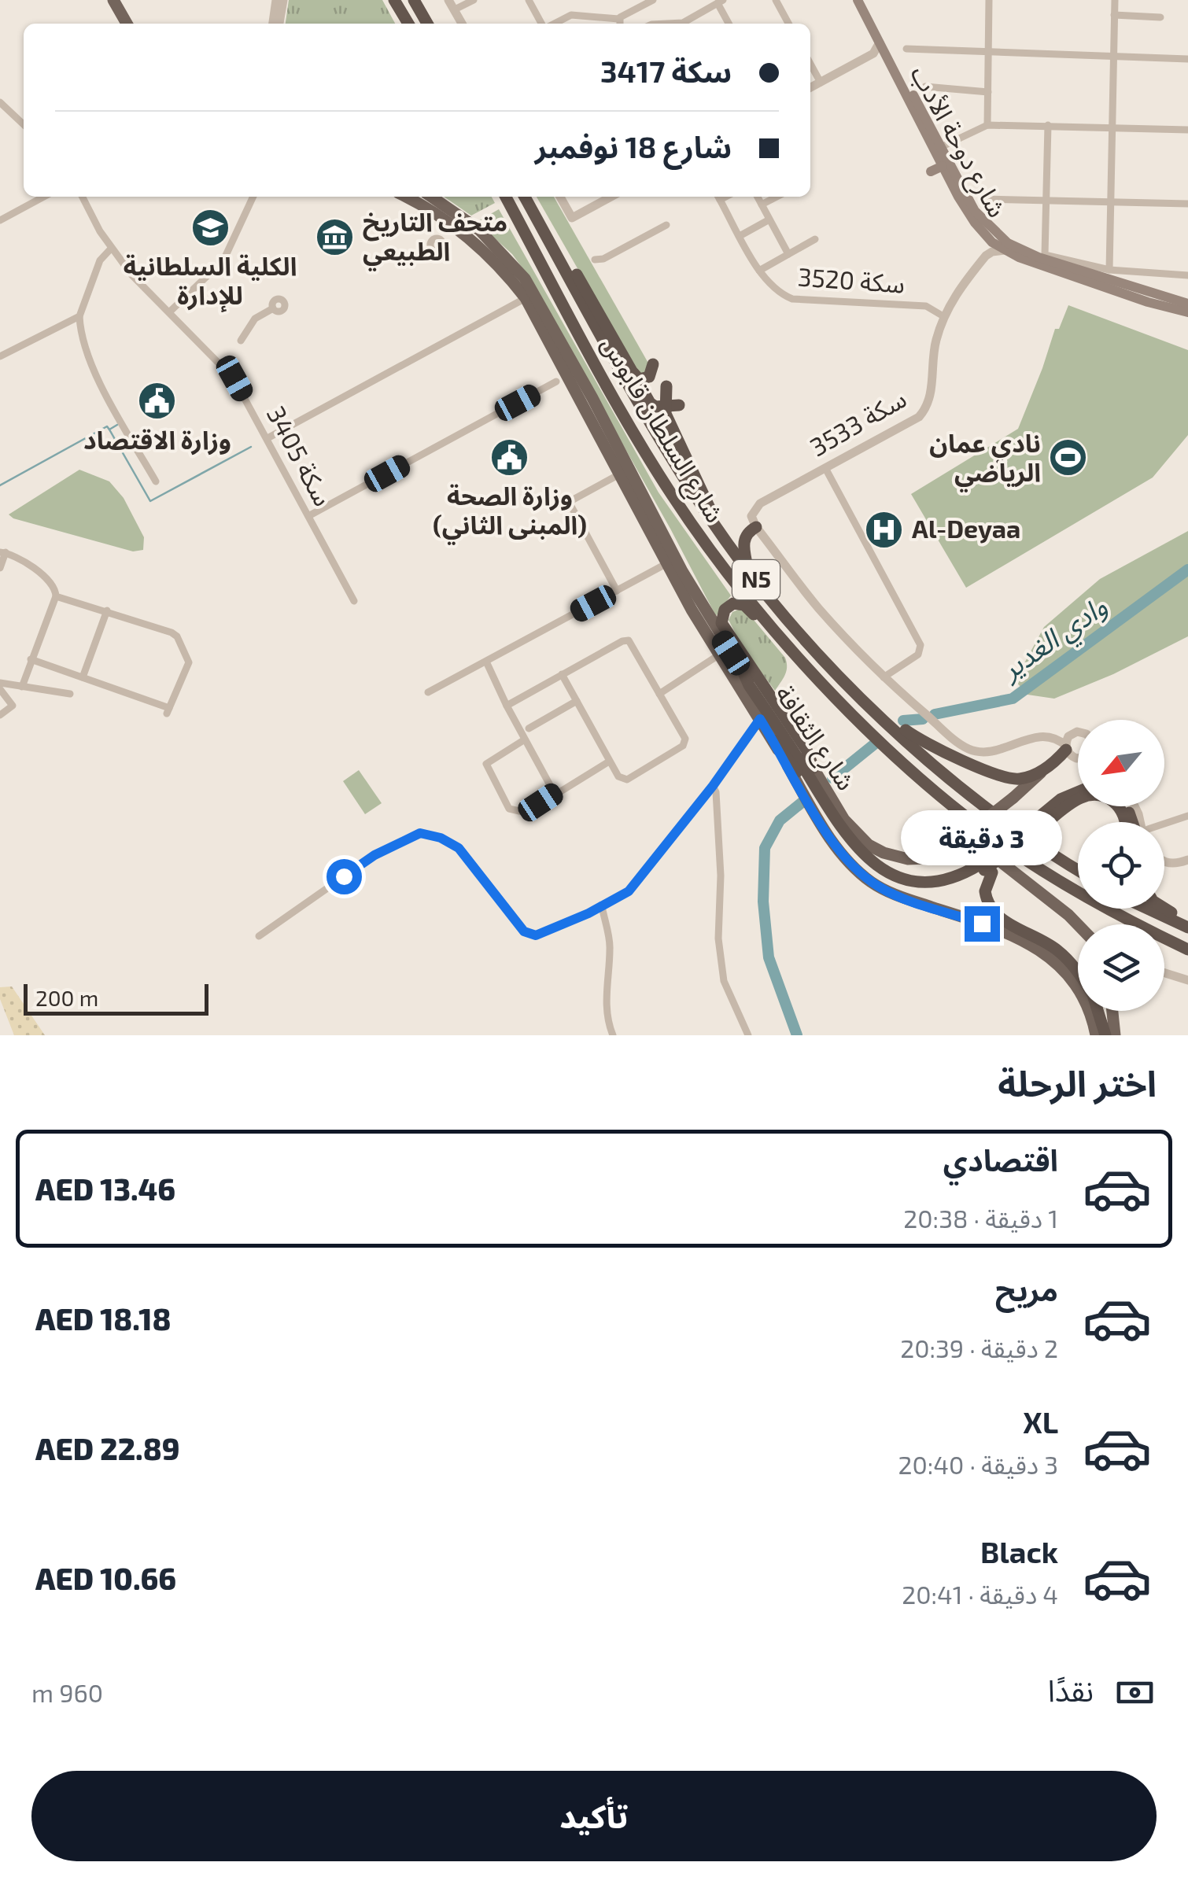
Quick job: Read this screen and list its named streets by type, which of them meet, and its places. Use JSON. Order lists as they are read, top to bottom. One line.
{"streets":{"highway":["شارع السلطان قابوس","N5"],"main road":["شارع دوحة الأدب","شارع الثقافة"],"street":["سكة 3520","سكة 3533","سكة 3405"]},"crossings":[["سكة 3520","سكة 3533"]],"water":["وادي الغدير"],"places":{"school or university":["الكلية السلطانية للإدارة"],"museum":["متحف التاريخ الطبيعي"],"public building":["وزارة الاقتصاد","وزارة الصحة (المبنى الثاني)"],"sports":["نادي عمان الرياضي"],"hospital":["Al-Deyaa"]},"scale_bar":"200 m","north":"bottom left","page":{"banner":["سكة 3417","شارع 18 نوفمبر"],"bubble":"3 دقيقة","scale":"200 m","heading":"اختر الرحلة","list":[{"name":"اقتصادي","note":"1 دقيقة · 20:38","value":"AED 13.46"},{"name":"مريح","note":"2 دقيقة · 20:39","value":"AED 18.18"},{"name":"XL","note":"3 دقيقة · 20:40","value":"AED 22.89"},{"name":"Black","note":"4 دقيقة · 20:41","value":"AED 10.66"}],"pay":["نقدًا","960 m"],"buttons":"تأكيد"}}
